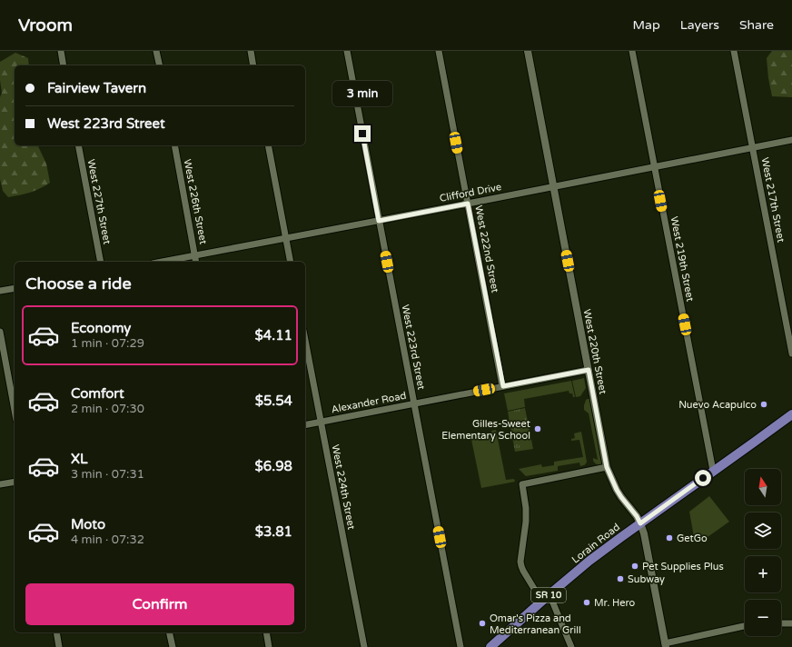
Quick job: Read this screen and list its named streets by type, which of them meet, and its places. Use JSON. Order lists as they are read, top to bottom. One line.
{"streets":{"main road":["Lorain Road","SR 10"],"street":["Clifford Drive","West 217th Street","West 227th Street","West 226th Street","West 222nd Street","West 219th Street","West 223rd Street","West 220th Street","Alexander Road","West 224th Street"]},"crossings":[["Clifford Drive","West 217th Street"],["Clifford Drive","West 226th Street"],["Clifford Drive","West 222nd Street"],["Clifford Drive","West 219th Street"],["Clifford Drive","West 223rd Street"],["Clifford Drive","West 220th Street"],["West 222nd Street","Alexander Road"],["West 219th Street","Lorain Road"],["West 223rd Street","Alexander Road"],["West 220th Street","Alexander Road"],["West 220th Street","Lorain Road"],["Alexander Road","West 224th Street"]],"places":["Nuevo Acapulco","Gilles-Sweet Elementary School","GetGo","Pet Supplies Plus","Subway","Mr. Hero","Omar's Pizza and Mediterranean Grill"],"north":"top","page":{"header":"Vroom","nav":["Map","Layers","Share"],"banner":["Fairview Tavern","West 223rd Street"],"bubble":"3 min","heading":"Choose a ride","list":[{"name":"Economy","note":"1 min · 07:29","value":"$4.11"},{"name":"Comfort","note":"2 min · 07:30","value":"$5.54"},{"name":"XL","note":"3 min · 07:31","value":"$6.98"},{"name":"Moto","note":"4 min · 07:32","value":"$3.81"}],"map_buttons":["+","−"],"buttons":"Confirm"}}
